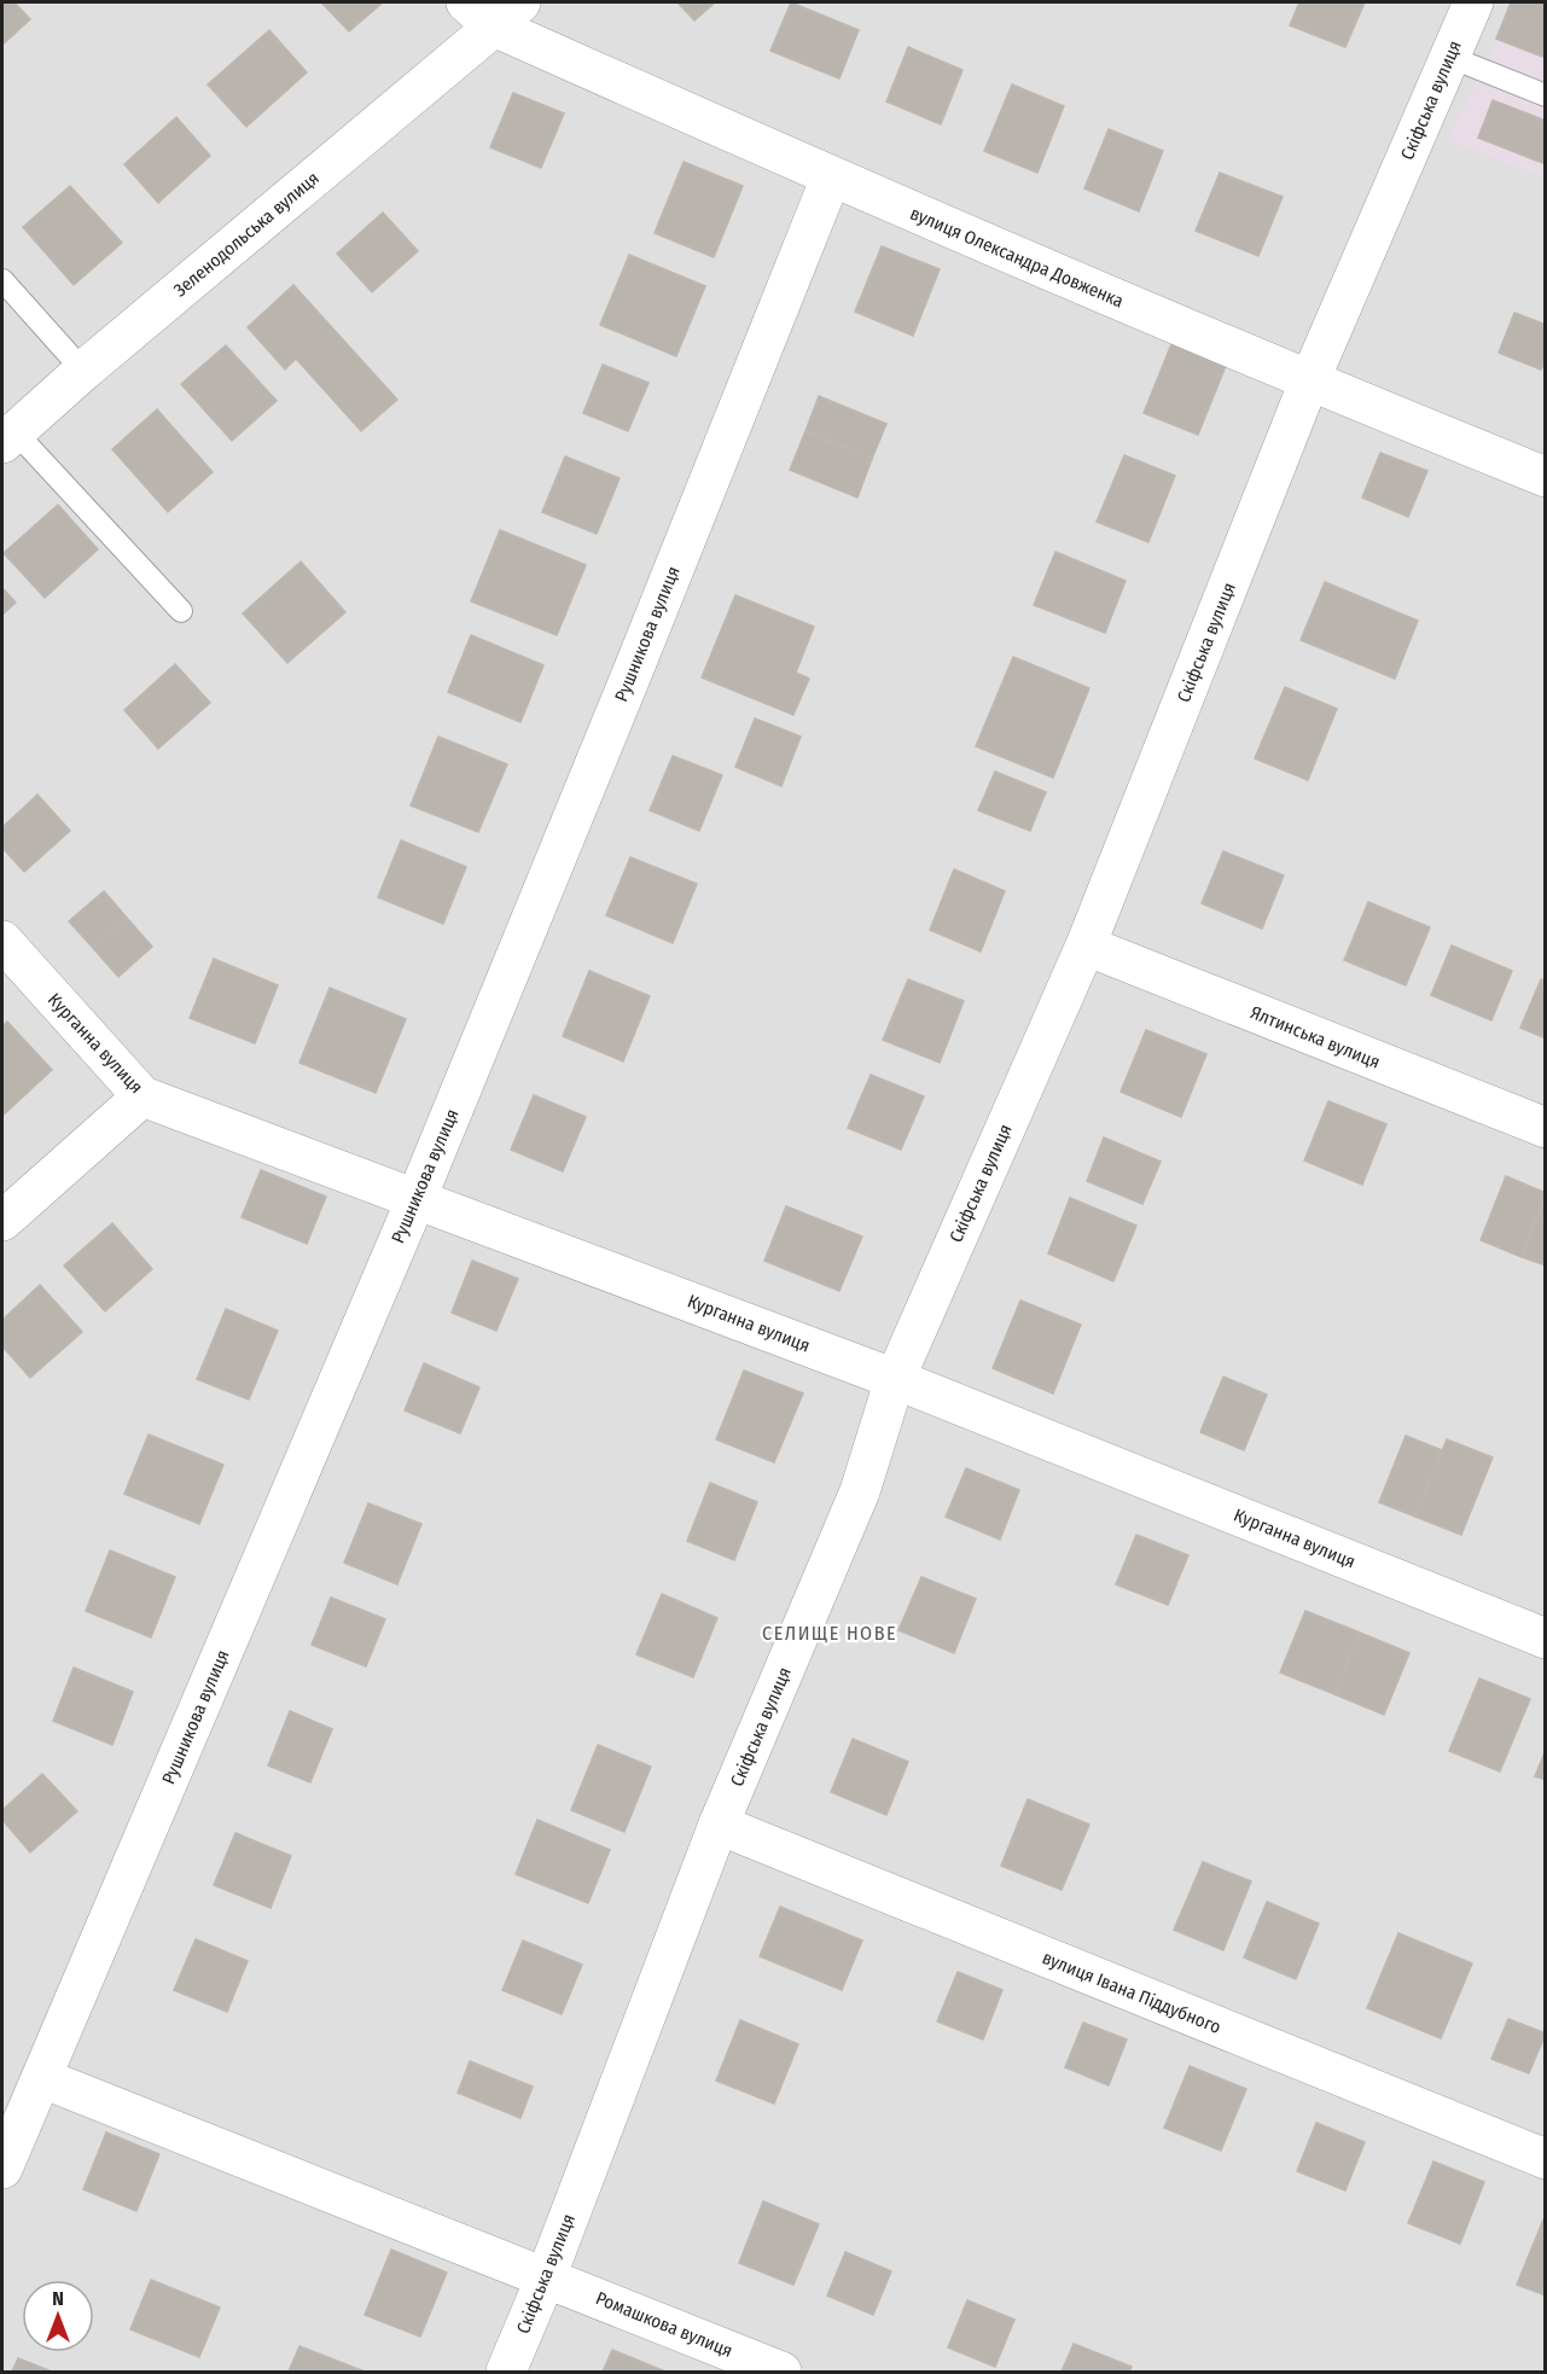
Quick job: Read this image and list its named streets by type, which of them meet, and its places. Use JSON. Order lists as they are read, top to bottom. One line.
{"streets":{"street":["Скіфська вулиця","Зеленодольська вулиця","вулиця Олександра Довженка","Рушникова вулиця","Ялтинська вулиця","Курганна вулиця","вулиця Івана Піддубного","Ромашкова вулиця"]},"crossings":[["Скіфська вулиця","вулиця Олександра Довженка"],["Скіфська вулиця","Ялтинська вулиця"],["Скіфська вулиця","Курганна вулиця"],["Скіфська вулиця","вулиця Івана Піддубного"],["Скіфська вулиця","Ромашкова вулиця"],["Зеленодольська вулиця","вулиця Олександра Довженка"],["вулиця Олександра Довженка","Рушникова вулиця"],["Рушникова вулиця","Курганна вулиця"],["Рушникова вулиця","Ромашкова вулиця"]],"districts":["СЕЛИЩЕ НОВЕ"],"north":"top"}
